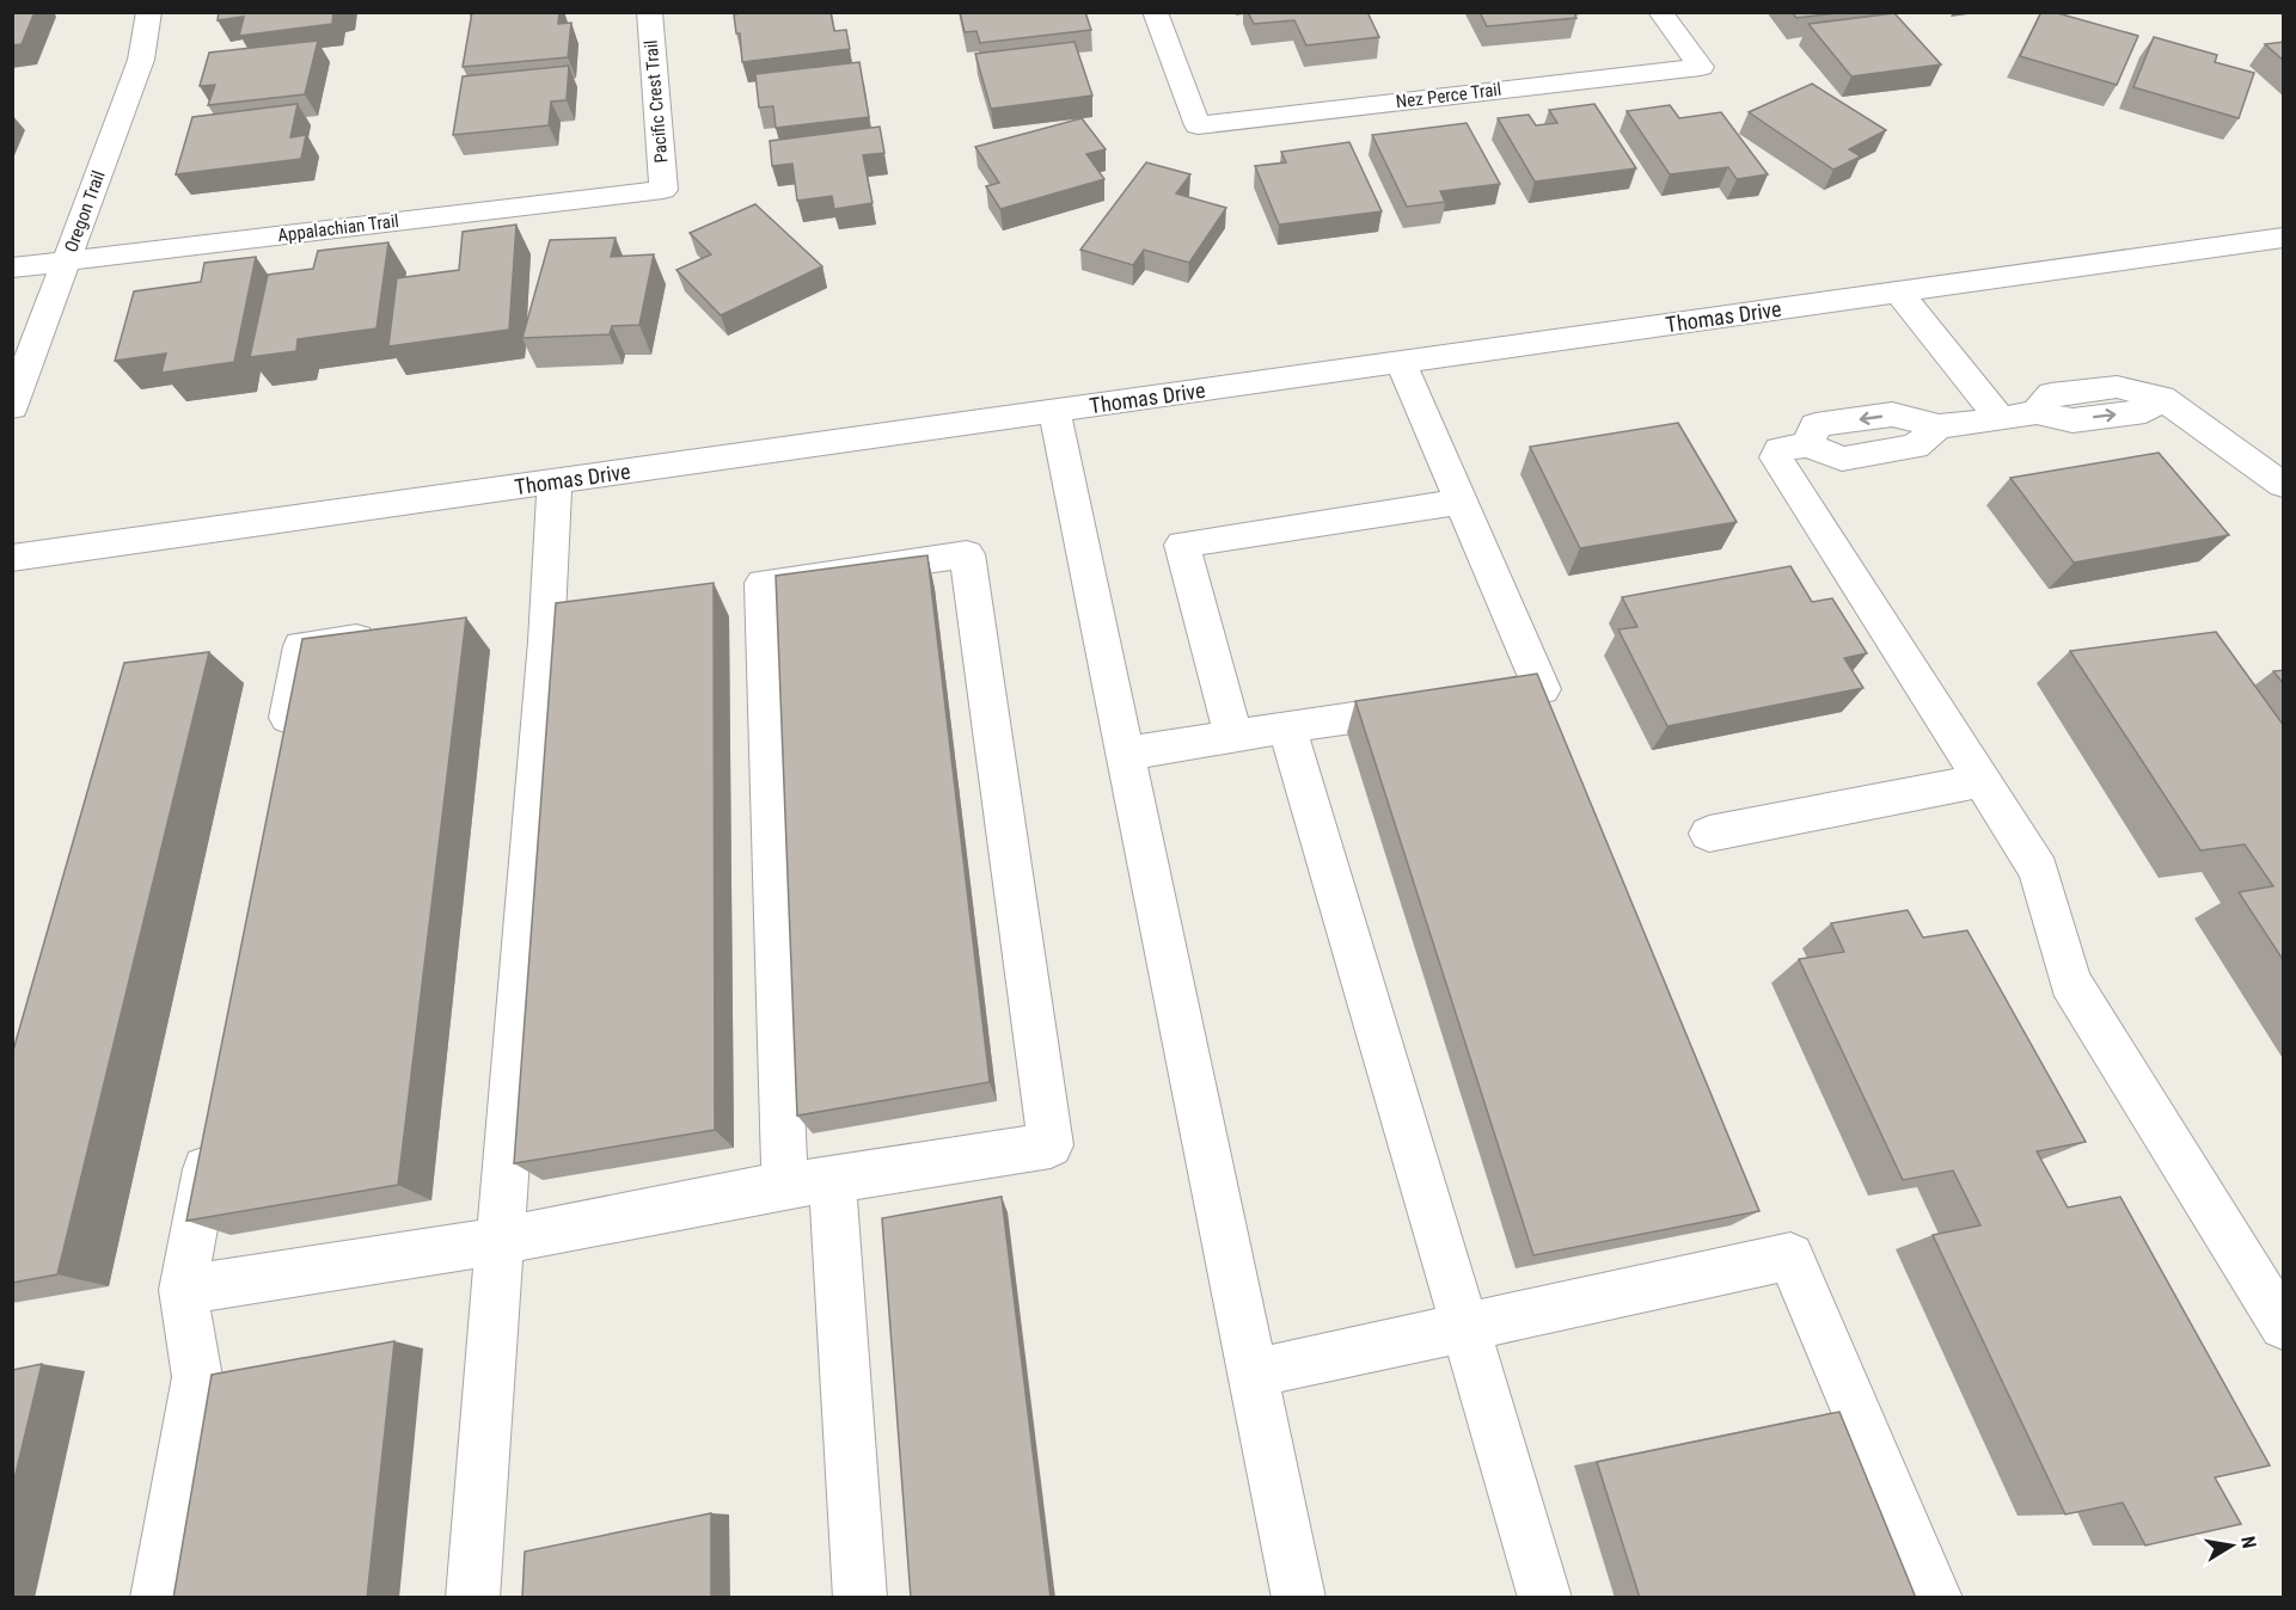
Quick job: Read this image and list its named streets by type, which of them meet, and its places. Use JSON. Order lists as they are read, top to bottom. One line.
{"streets":{"street":["Nez Perce Trail","Pacific Crest Trail","Oregon Trail","Appalachian Trail","Thomas Drive"]},"crossings":[["Pacific Crest Trail","Appalachian Trail"],["Oregon Trail","Appalachian Trail"]],"north":"right"}
